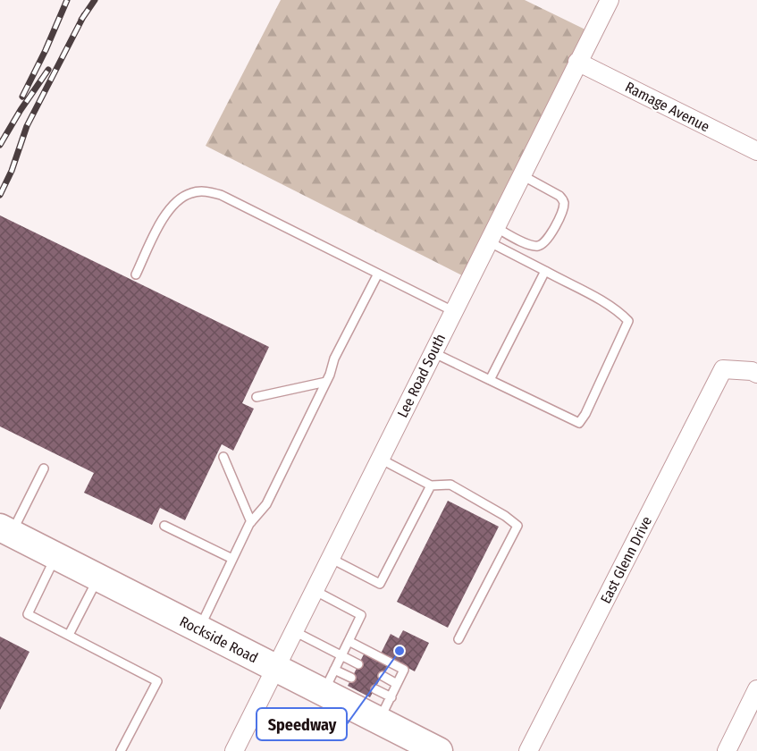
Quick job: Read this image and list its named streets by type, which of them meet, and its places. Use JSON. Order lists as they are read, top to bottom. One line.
{"streets":{"main road":["Rockside Road"],"street":["Ramage Avenue","Lee Road South","East Glenn Drive"]},"crossings":[["Ramage Avenue","Lee Road South"],["Lee Road South","Rockside Road"]],"places":["Speedway"]}
